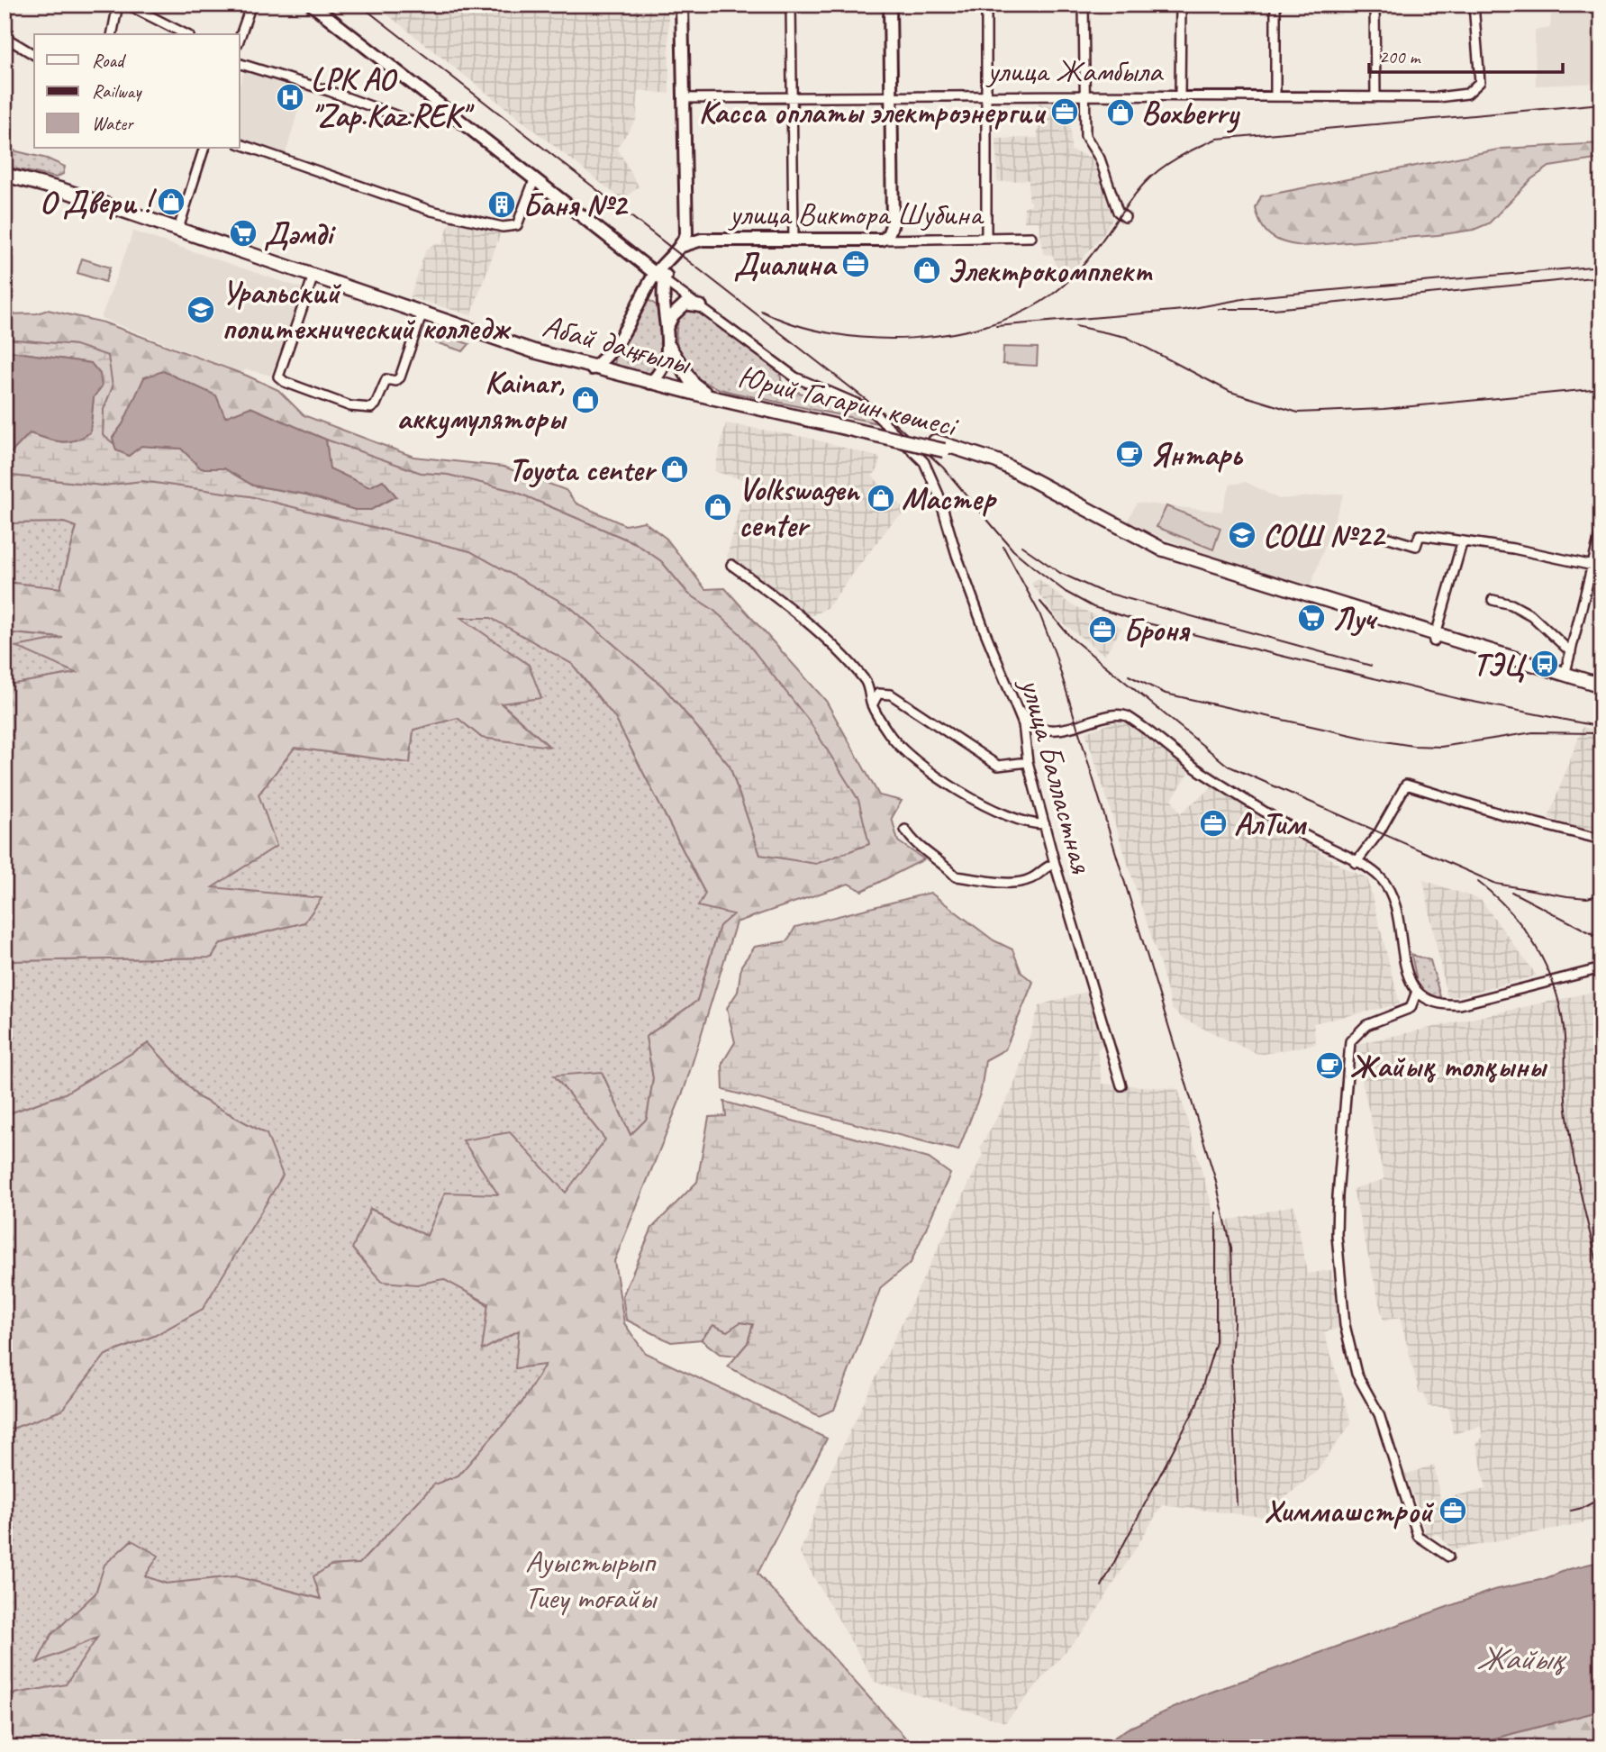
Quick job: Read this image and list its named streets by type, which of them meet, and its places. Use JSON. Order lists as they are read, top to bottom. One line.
{"streets":{"main road":["Абай даңғылы","Юрий Гагарин көшесі"],"street":["улица Жамбыла","улица Виктора Шубина","улица Балластная"]},"crossings":[["Абай даңғылы","Юрий Гагарин көшесі"]],"water":["Жайық"],"parks":["Ауыстырып Тиеу тоғайы"],"places":{"hospital":["LPK AO \"Zap.Kaz.REK\""],"office":["Касса оплаты электроэнергии","Диалина","Броня","АлТим","Химмашстрой"],"shop":["Boxberry","О Двери !","Электрокомплект","Kainar, аккумуляторы","Toyota center","Мастер","Volkswagen center"],"building":["Баня №2"],"supermarket":["Дəмді","Луч"],"school or university":["Уральский политехнический колледж","СОШ №22"],"cafe":["Янтарь","Жайық толқыны"],"bus stop":["ТЭЦ"]},"legend":["Road","Railway","Water"],"scale_bar":"200 m"}
